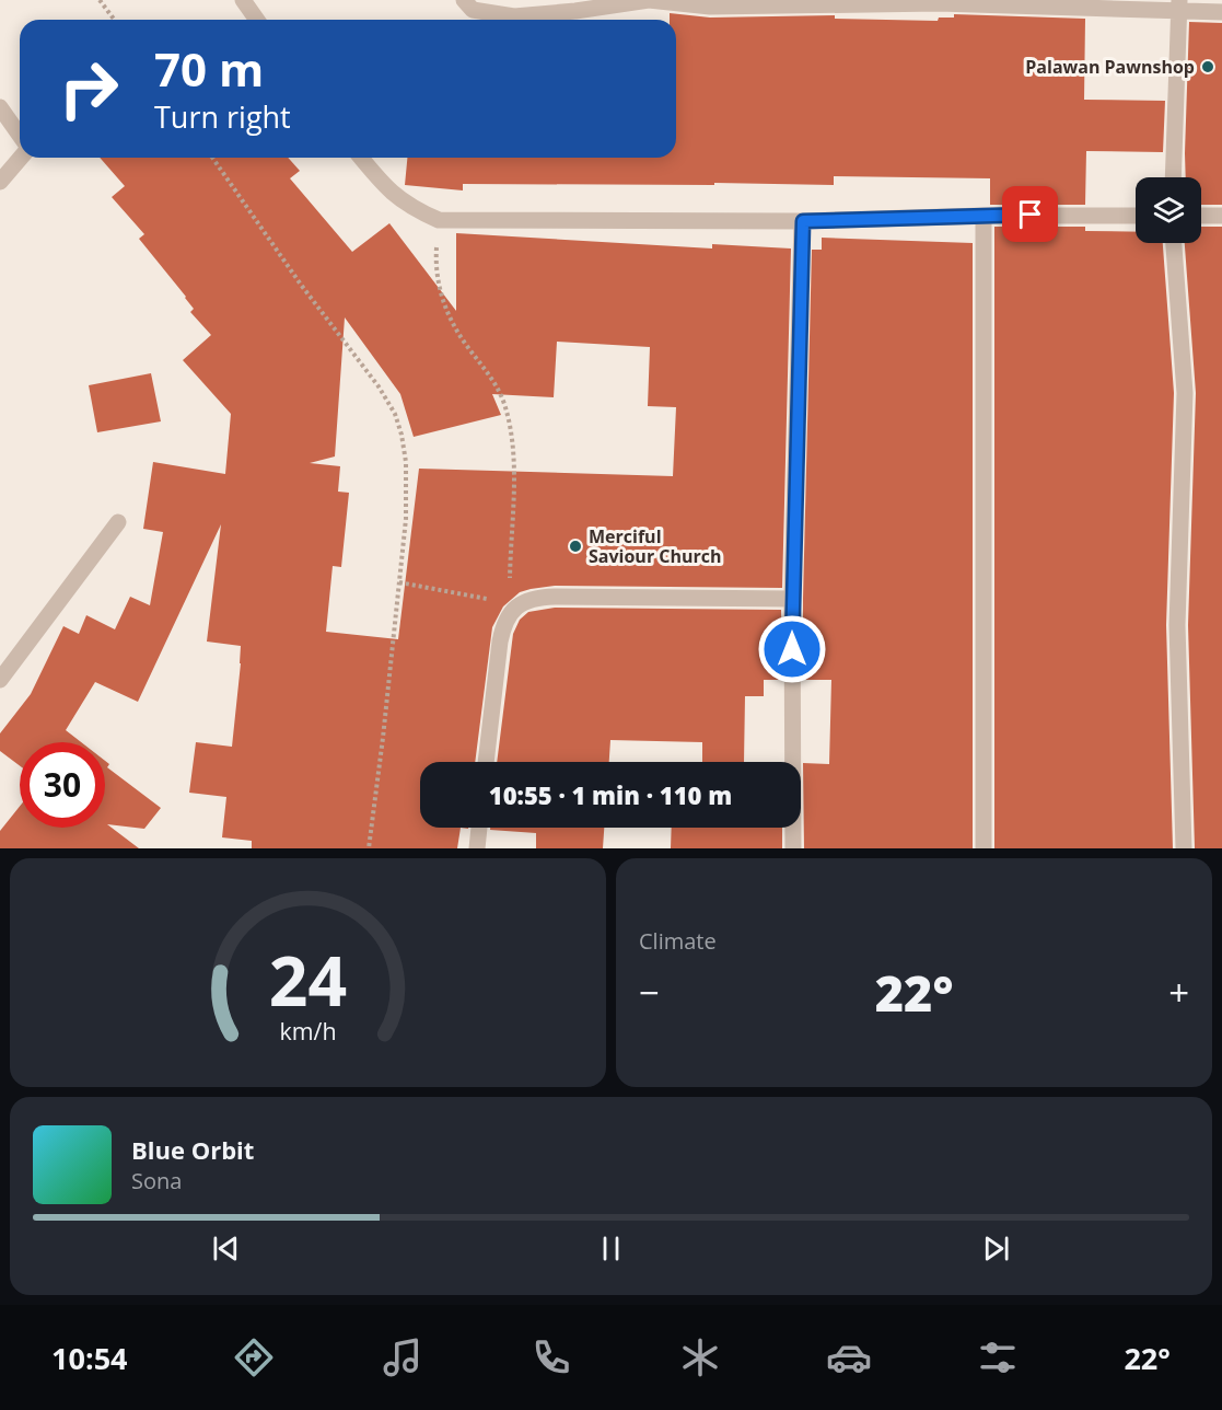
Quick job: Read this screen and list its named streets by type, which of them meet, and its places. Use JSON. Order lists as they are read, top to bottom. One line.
{"places":["Palawan Pawnshop","Merciful Saviour Church"],"page":{"turn":["70 m","Turn right"],"limit":"30","trip":"10:55 · 1 min · 110 m","tile":"Climate","heat":["−","22°","+"],"song":["Blue Orbit","Sona"],"tabs":["10:54","22°"],"gauge":["24","km/h"]}}
